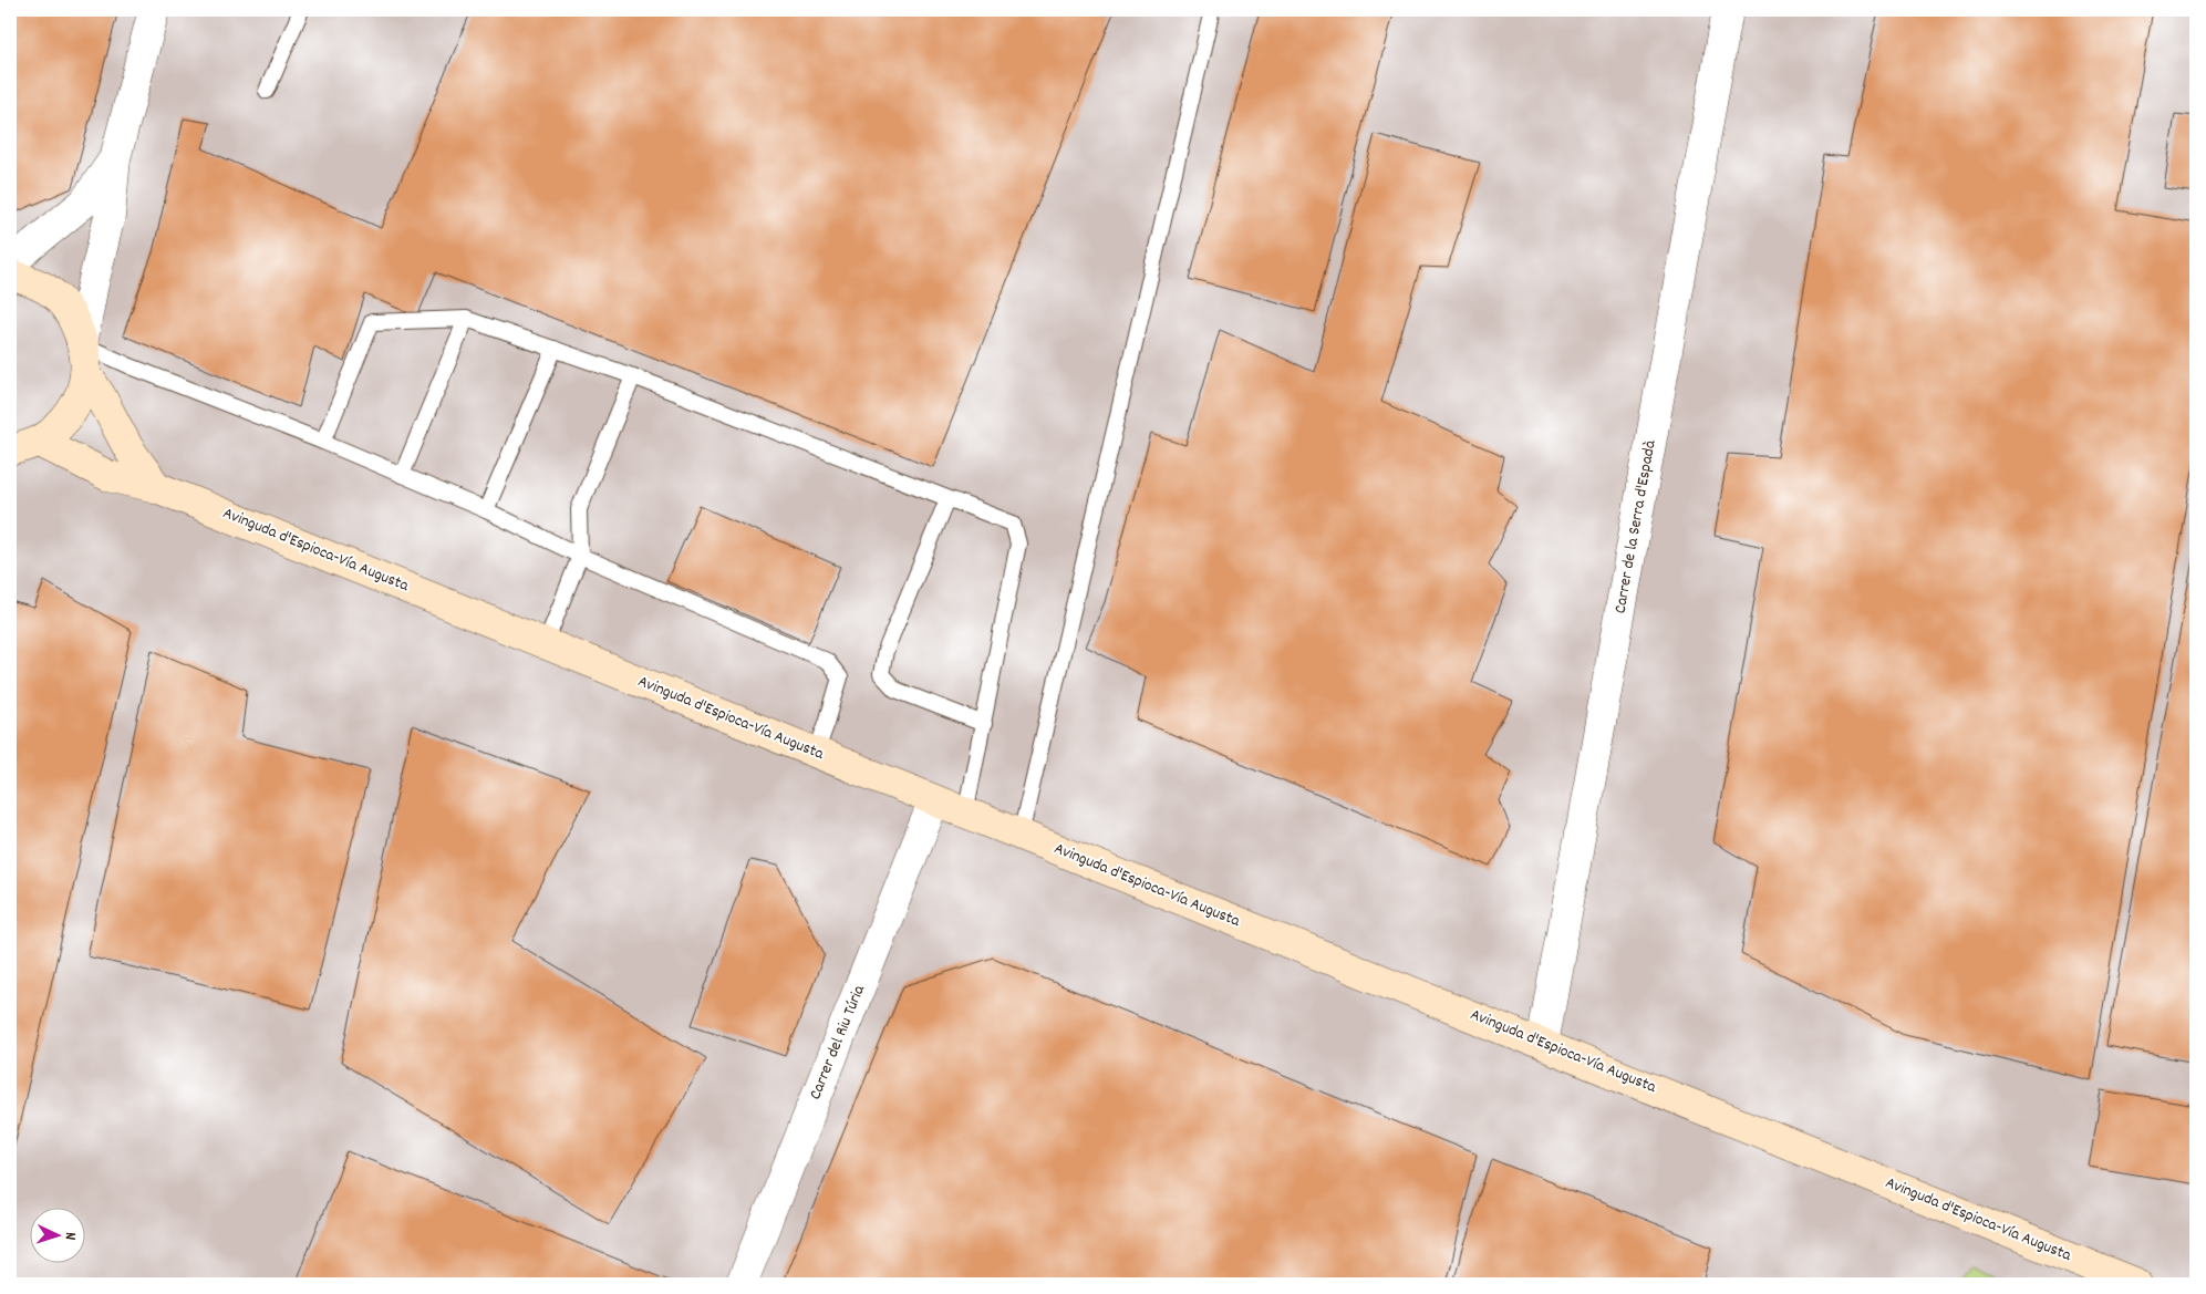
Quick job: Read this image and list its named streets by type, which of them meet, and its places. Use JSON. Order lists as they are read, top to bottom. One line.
{"streets":{"street":["Carrer de la Serra d'Espadà","Avinguda d'Espioca-Vía Augusta","Carrer del Riu Túria"]},"crossings":[["Carrer de la Serra d'Espadà","Avinguda d'Espioca-Vía Augusta"],["Avinguda d'Espioca-Vía Augusta","Carrer del Riu Túria"]],"north":"right"}
